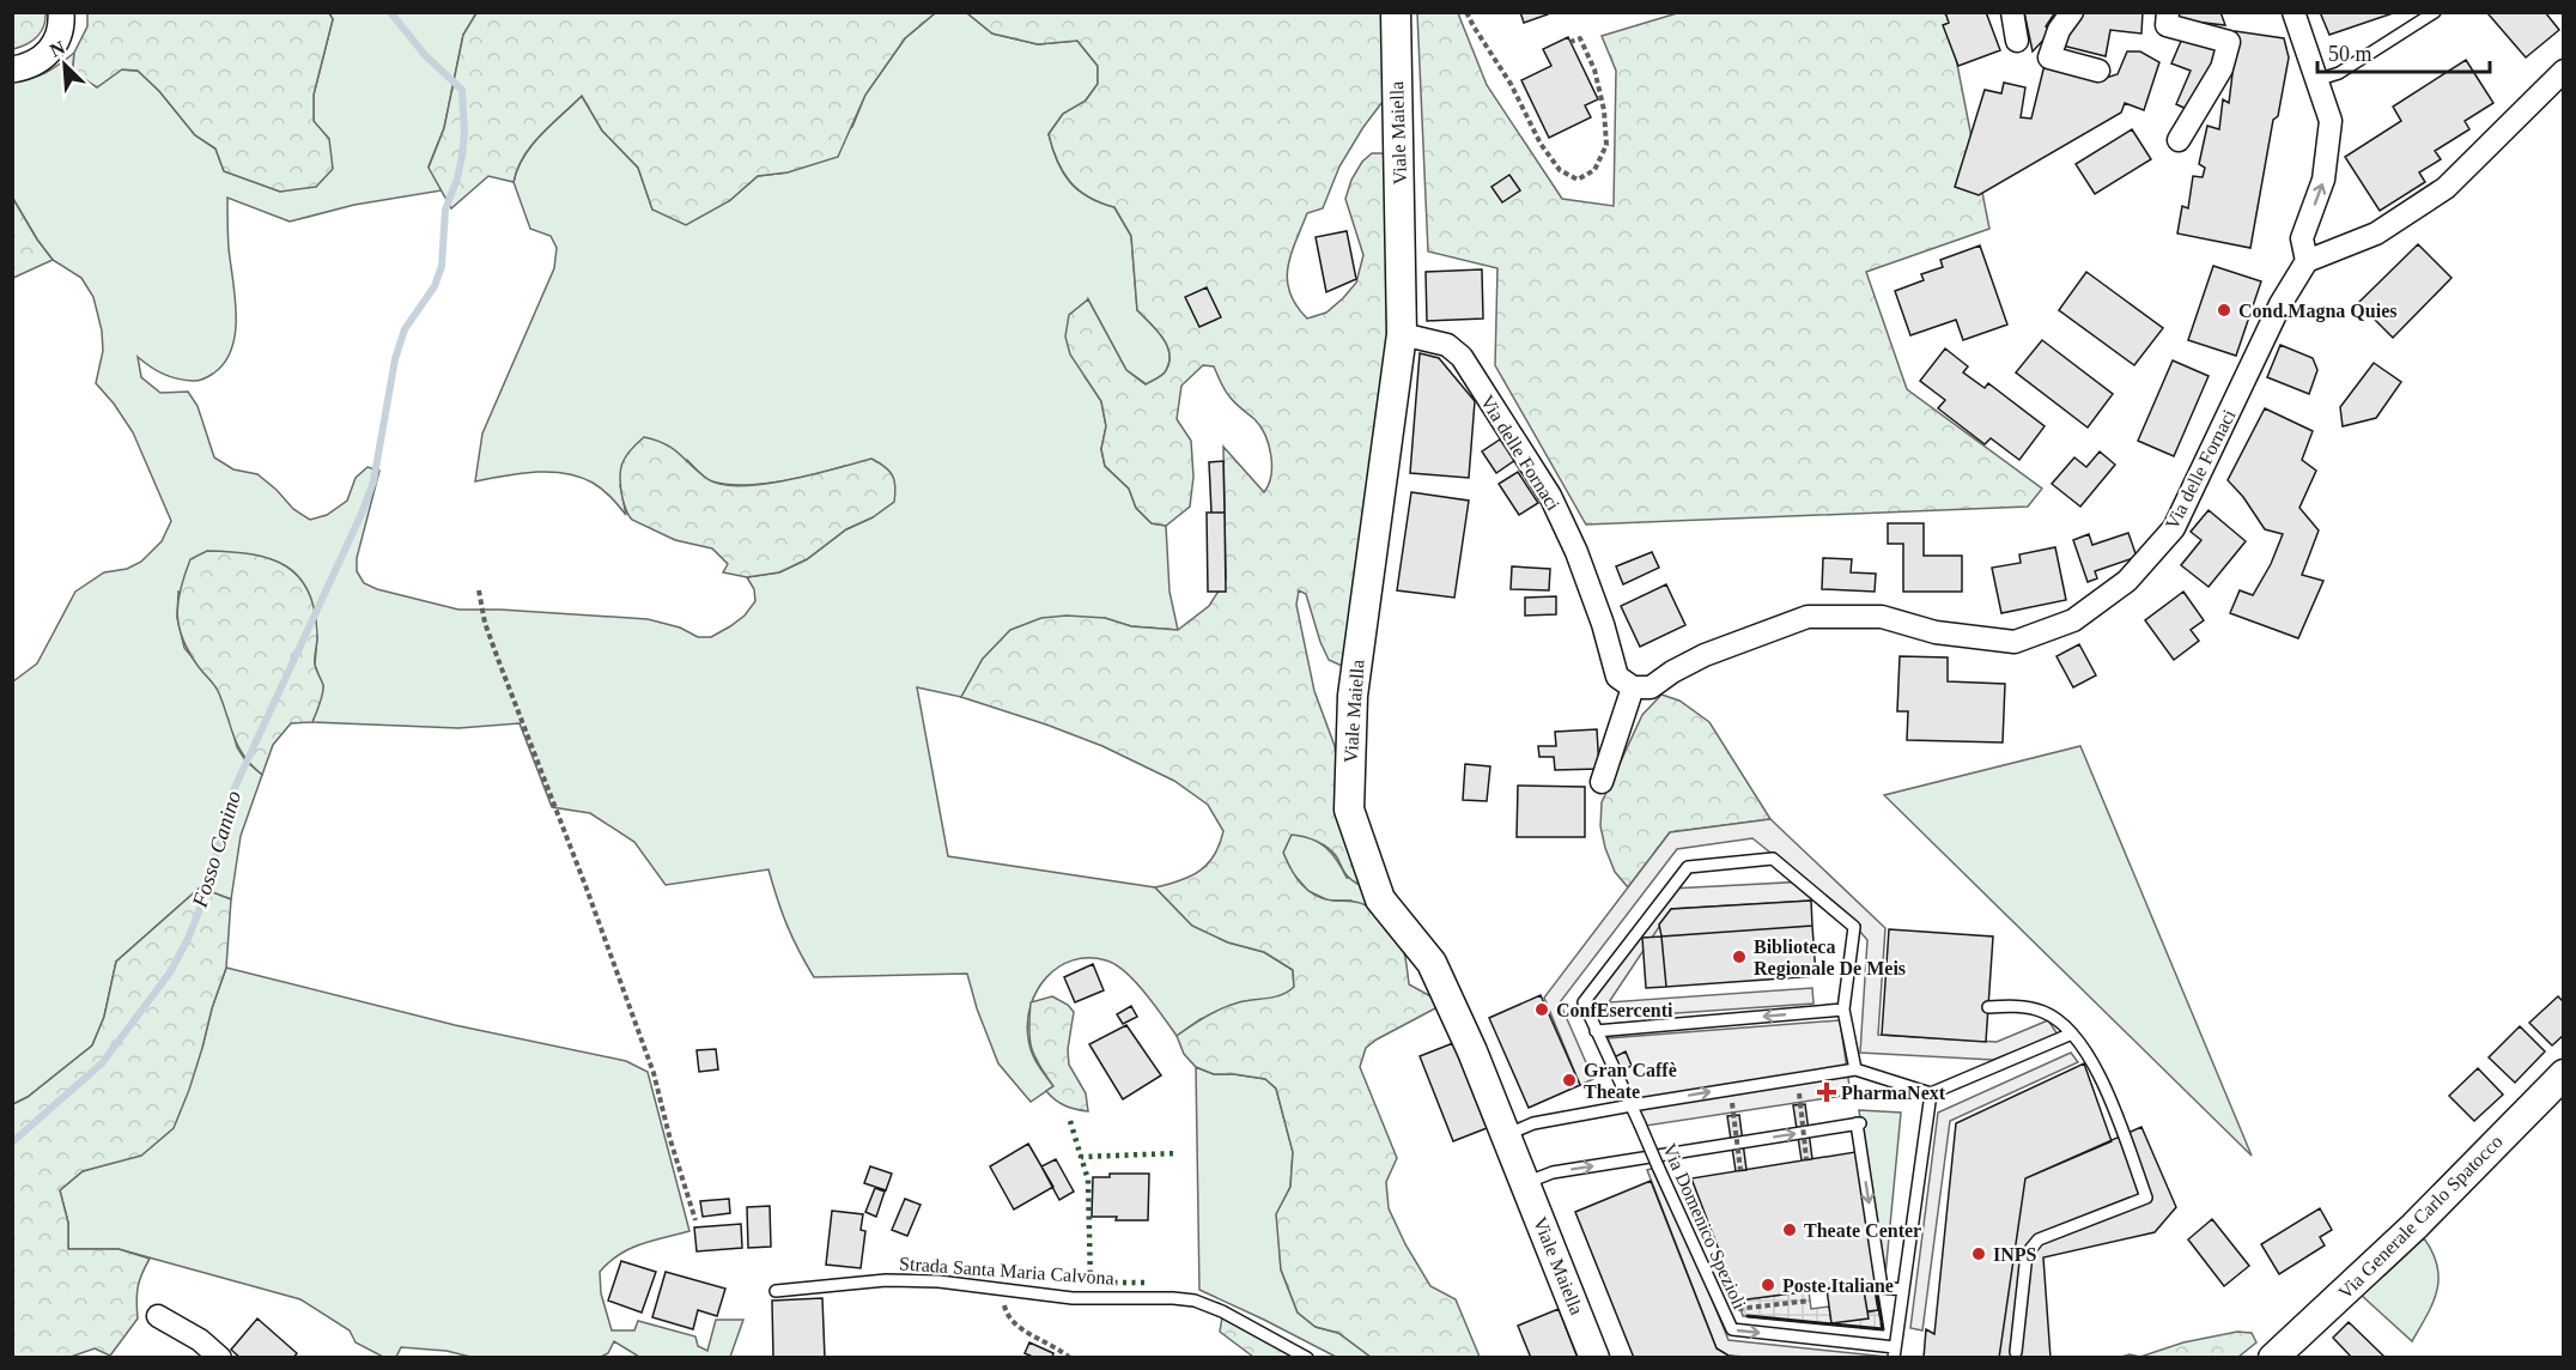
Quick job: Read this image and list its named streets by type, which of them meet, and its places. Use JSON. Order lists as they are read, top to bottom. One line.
{"streets":{"main road":["Viale Maiella","Via Generale Carlo Spatocco"],"street":["Via delle Fornaci"],"lane":["Via Domenico Spezioli","Strada Santa Maria Calvona"]},"crossings":[["Viale Maiella","Via delle Fornaci"]],"water":["Fosso Canino"],"places":{"other":["Cond.Magna Quies","Biblioteca Regionale De Meis","ConfEsercenti","Gran Caffè Theate","Theate Center","INPS","Poste Italiane"],"health":["PharmaNext"]},"scale_bar":"50 m","north":"top left"}
